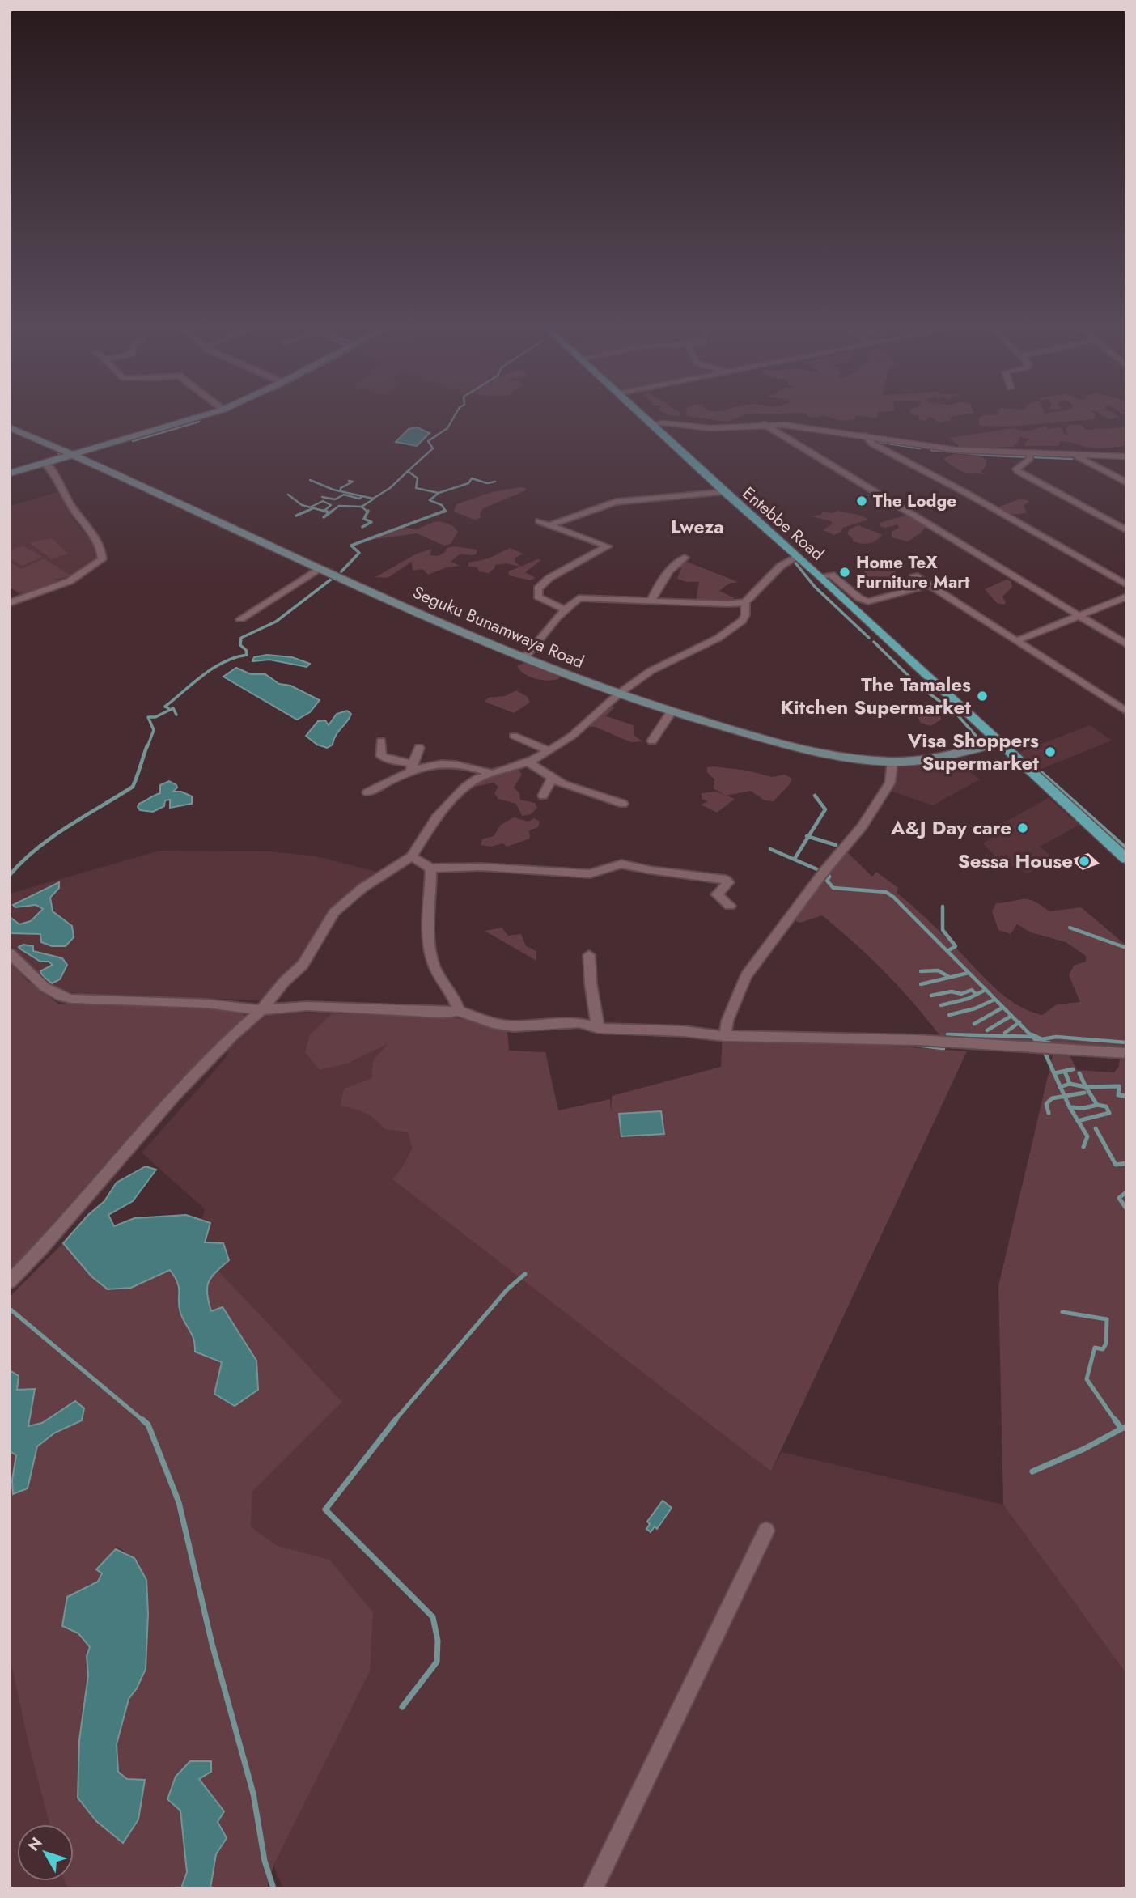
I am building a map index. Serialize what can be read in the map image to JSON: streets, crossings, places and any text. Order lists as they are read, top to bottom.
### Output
{
  "streets": {
    "main road": ["Entebbe Road", "Seguku Bunamwaya Road"]
  },
  "crossings": [
    ["Entebbe Road", "Seguku Bunamwaya Road"]
  ],
  "districts": ["Lweza"],
  "places": [
    "The Lodge",
    "Home TeX Furniture Mart",
    "The Tamales Kitchen Supermarket",
    "Visa Shoppers Supermarket",
    "A&J Day care",
    "Sessa House"
  ],
  "north": "top left"
}
